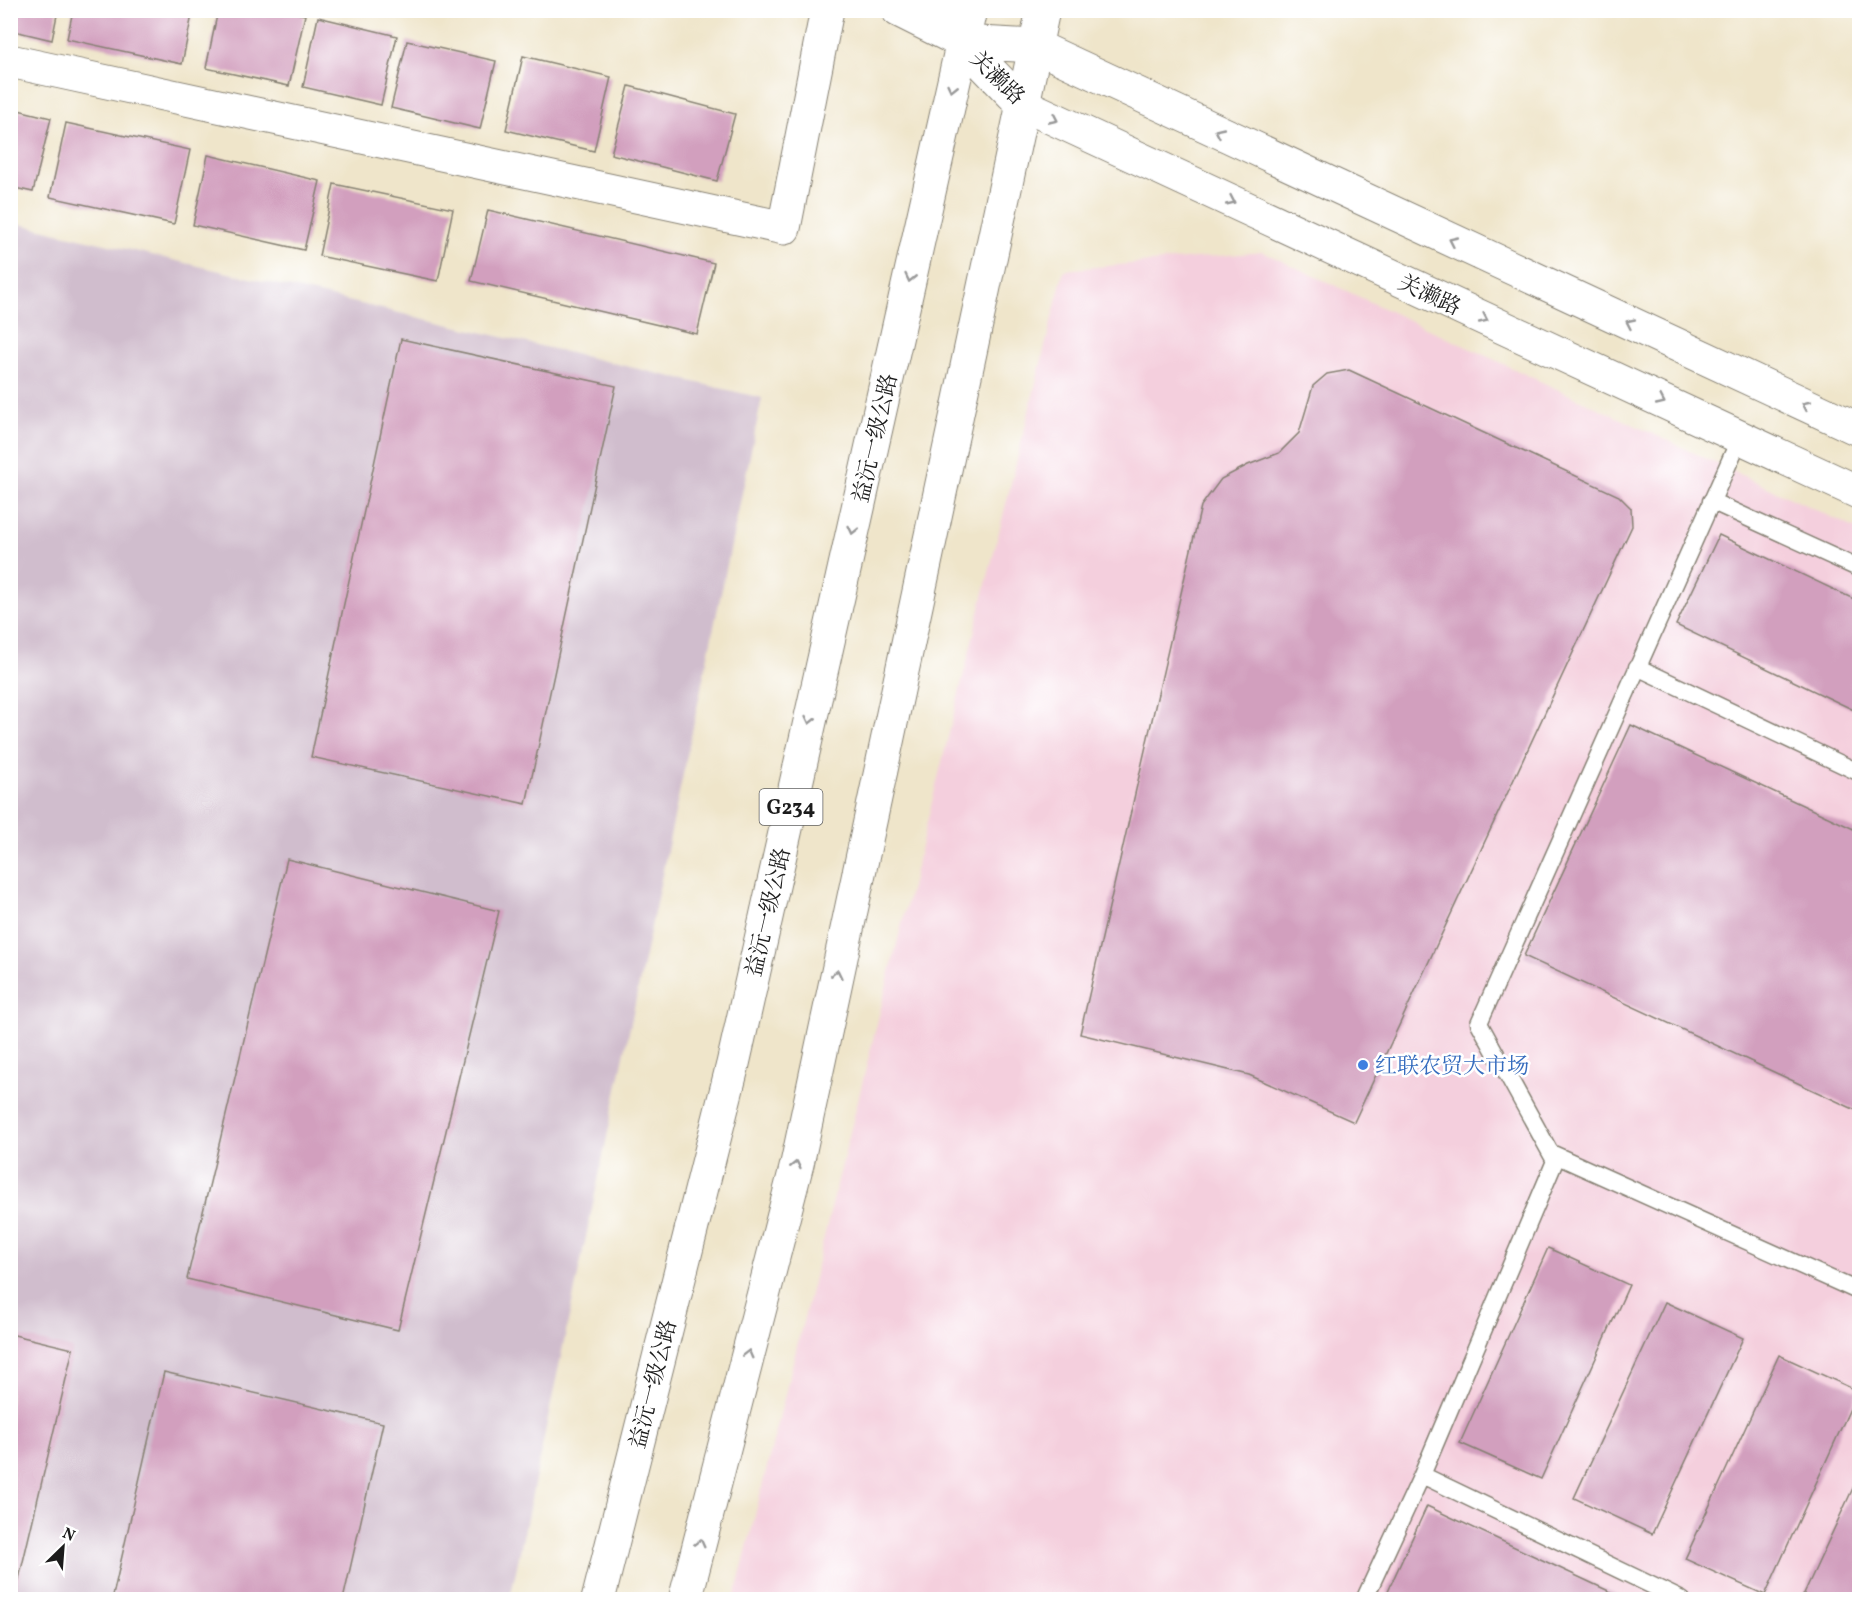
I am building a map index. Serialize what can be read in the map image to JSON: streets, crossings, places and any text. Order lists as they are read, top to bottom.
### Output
{
  "streets": {
    "main road": ["关濑路", "益沅一级公路", "G234"]
  },
  "crossings": [
    ["关濑路", "益沅一级公路"]
  ],
  "places": ["红联农贸大市场"],
  "north": "top right"
}
